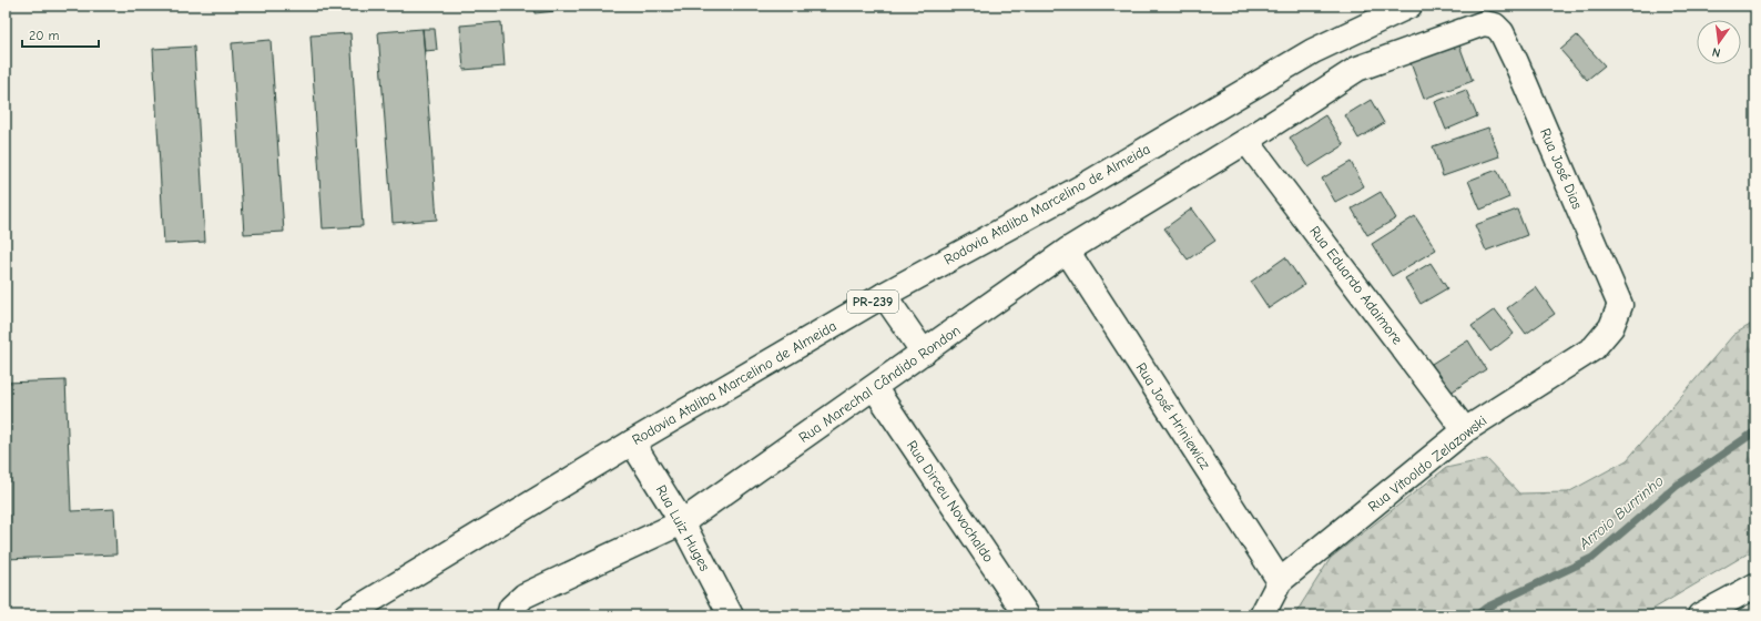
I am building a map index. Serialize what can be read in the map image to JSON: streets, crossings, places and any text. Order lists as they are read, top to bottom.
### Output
{
  "streets": {
    "street": [
      "Rua José Dias",
      "Rodovia Ataliba Marcelino de Almeida",
      "Rua Eduardo Adaimore",
      "PR-239",
      "Rua Marechal Cândido Rondon",
      "Rua José Hriniewicz",
      "Rua Vitooldo Zelazowski",
      "Rua Dirceu Novochaldo",
      "Rua Luiz Huges"
    ]
  },
  "crossings": [
    ["Rua José Dias", "Rua Marechal Cândido Rondon"],
    ["Rua José Dias", "Rua Vitooldo Zelazowski"],
    ["Rodovia Ataliba Marcelino de Almeida", "Rua Luiz Huges"],
    ["Rua Eduardo Adaimore", "Rua Marechal Cândido Rondon"],
    ["Rua Eduardo Adaimore", "Rua Vitooldo Zelazowski"],
    ["Rua Marechal Cândido Rondon", "Rua José Hriniewicz"],
    ["Rua Marechal Cândido Rondon", "Rua Dirceu Novochaldo"],
    ["Rua Marechal Cândido Rondon", "Rua Luiz Huges"],
    ["Rua José Hriniewicz", "Rua Vitooldo Zelazowski"]
  ],
  "water": ["Arroio Burrinho"],
  "scale_bar": "20 m",
  "north": "bottom"
}
